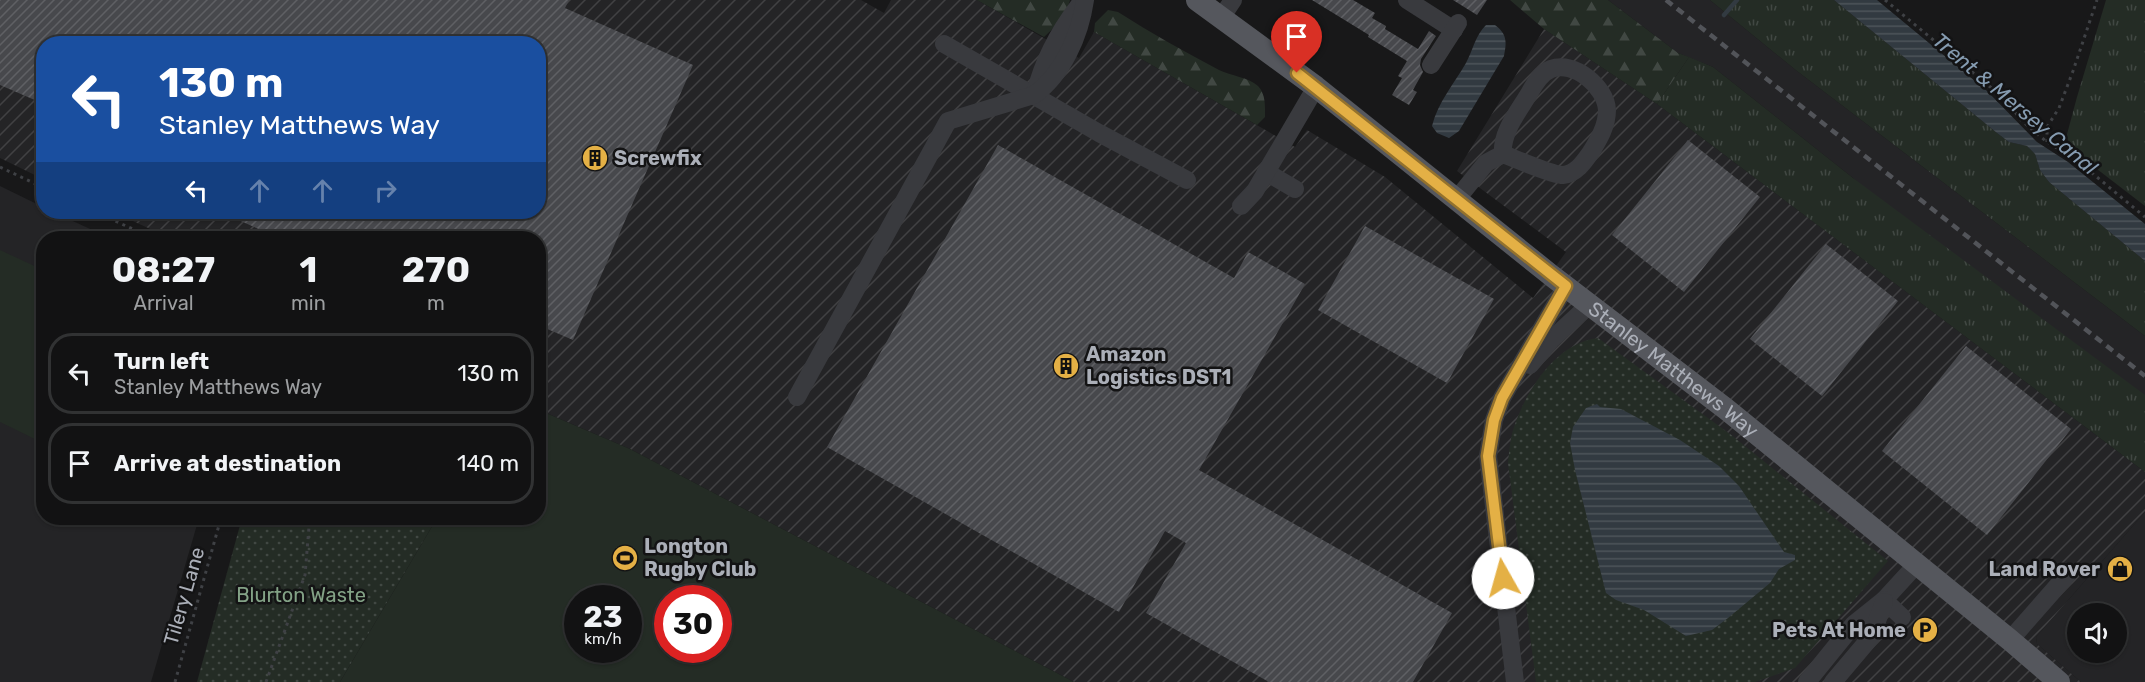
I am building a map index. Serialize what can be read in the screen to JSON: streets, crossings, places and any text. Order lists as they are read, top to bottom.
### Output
{
  "streets": {
    "main road": ["Stanley Matthews Way"],
    "path": ["Tilery Lane"]
  },
  "water": ["Trent & Mersey Canal"],
  "parks": ["Blurton Waste"],
  "places": {
    "building": ["Screwfix", "Amazon Logistics DST1"],
    "sports": ["Longton Rugby Club"],
    "shop": ["Land Rover"],
    "parking": ["Pets At Home"]
  },
  "page": {
    "turn": ["130 m", "Stanley Matthews Way"],
    "eta": [
      "08:27",
      "Arrival",
      "1",
      "min",
      "270",
      "m"
    ],
    "list": [
      {
        "name": "Turn left",
        "note": "Stanley Matthews Way",
        "value": "130 m"
      },
      {
        "name": "Arrive at destination",
        "value": "140 m"
      }
    ],
    "speed": "23 km/h",
    "limit": "30"
  }
}
